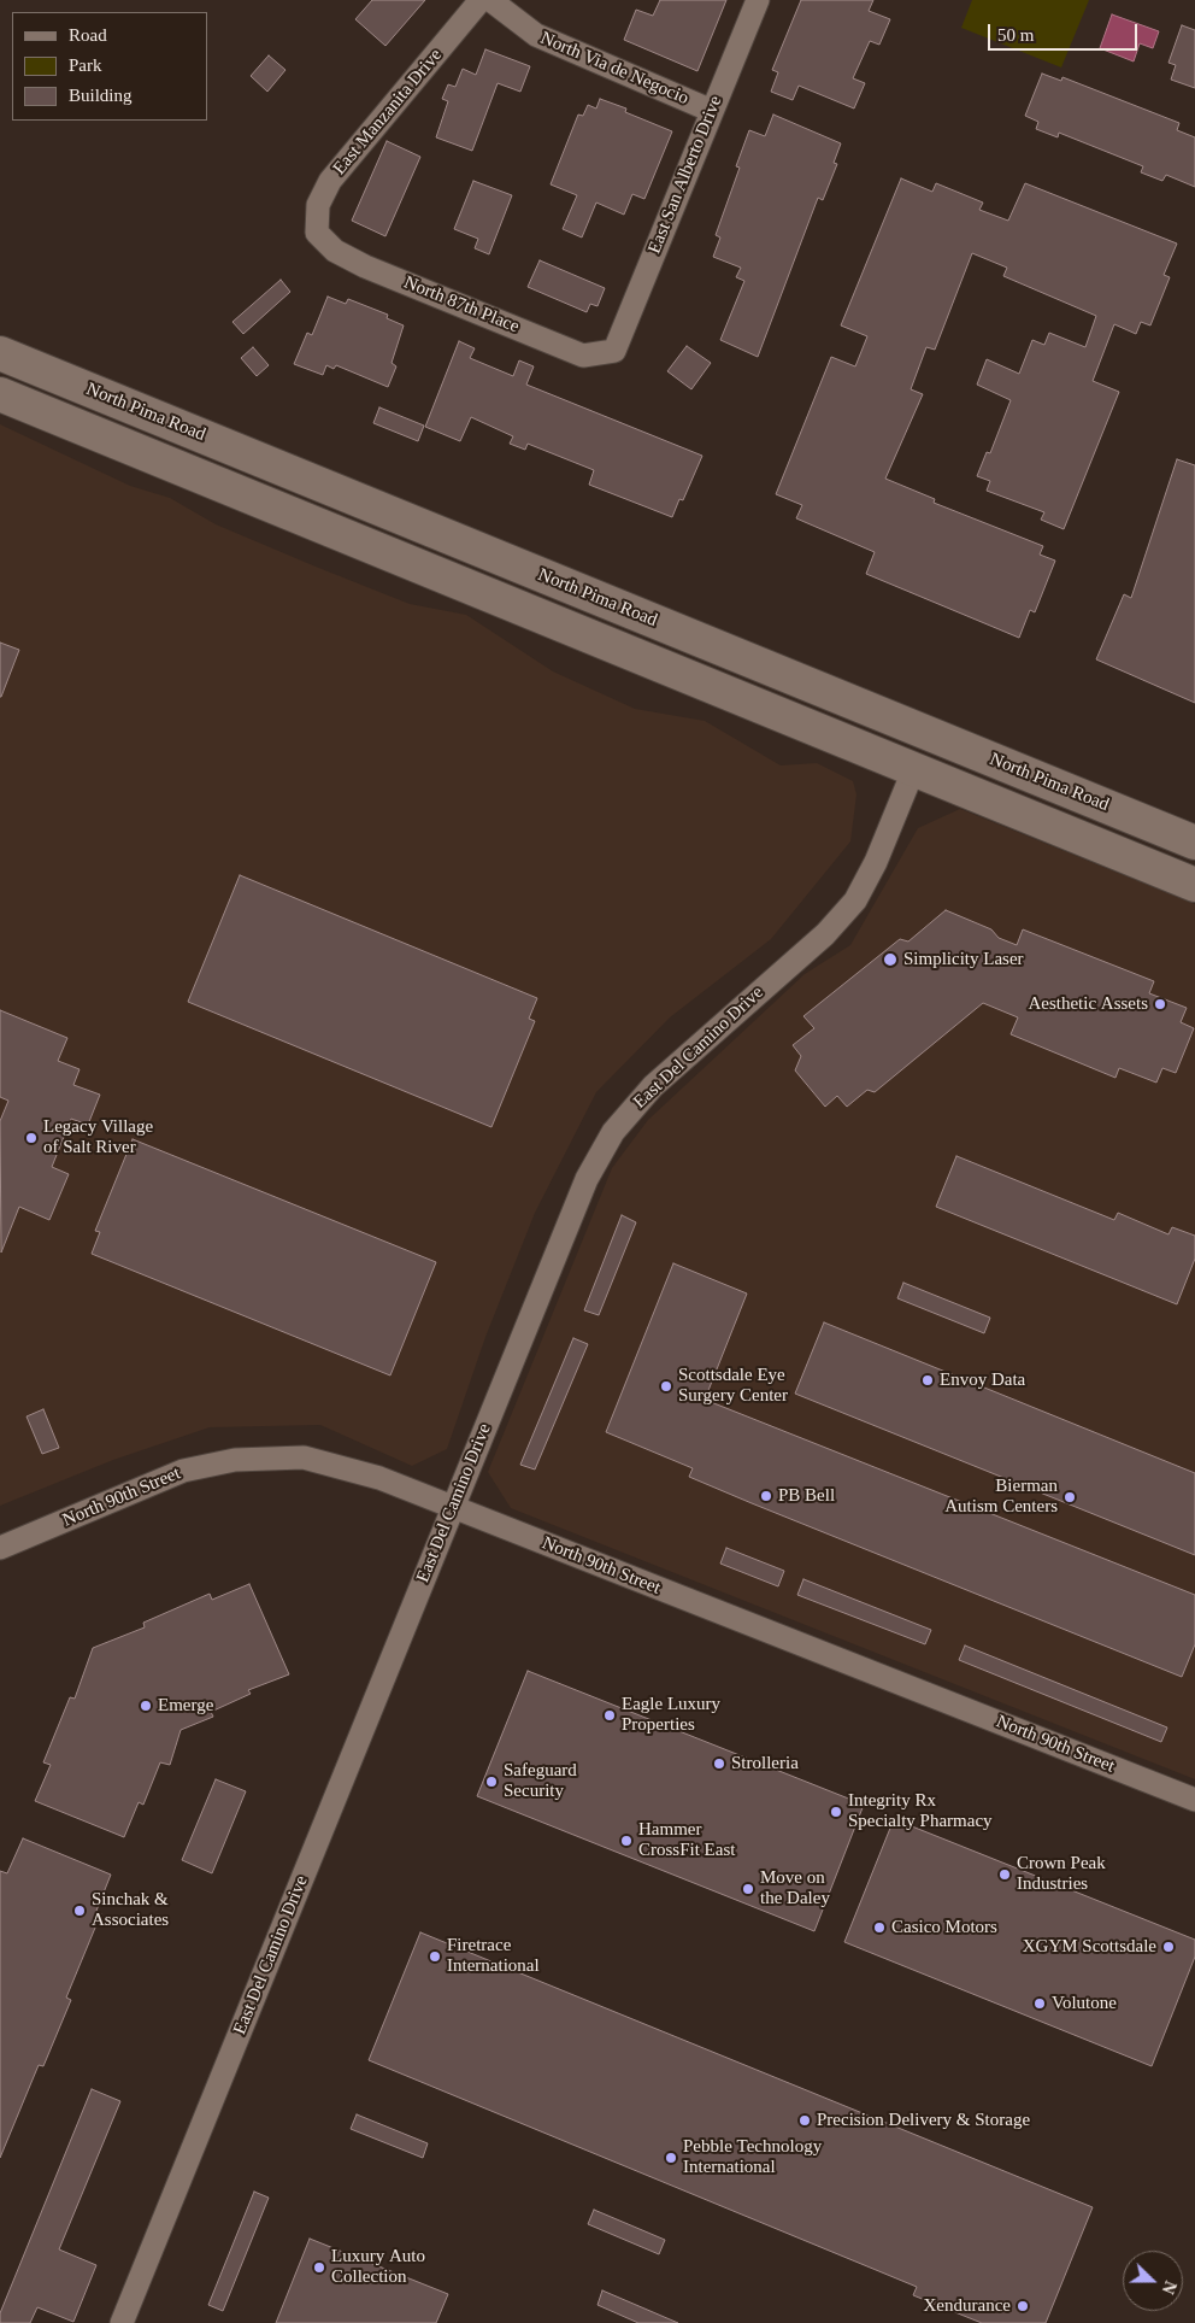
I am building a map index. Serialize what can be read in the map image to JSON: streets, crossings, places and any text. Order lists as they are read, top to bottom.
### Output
{
  "streets": {
    "main road": ["North Pima Road"],
    "street": [
      "North Via de Negocio",
      "East Manzanita Drive",
      "East San Alberto Drive",
      "North 87th Place",
      "East Del Camino Drive",
      "North 90th Street"
    ]
  },
  "crossings": [
    ["North Via de Negocio", "East San Alberto Drive"],
    ["East Manzanita Drive", "North 87th Place"],
    ["East San Alberto Drive", "North 87th Place"],
    ["North Pima Road", "East Del Camino Drive"],
    ["East Del Camino Drive", "North 90th Street"]
  ],
  "places": [
    "Simplicity Laser",
    "Aesthetic Assets",
    "Legacy Village of Salt River",
    "Envoy Data",
    "Scottsdale Eye Surgery Center",
    "PB Bell",
    "Bierman Autism Centers",
    "Emerge",
    "Eagle Luxury Properties",
    "Strolleria",
    "Safeguard Security",
    "Integrity Rx Specialty Pharmacy",
    "Hammer CrossFit East",
    "Crown Peak Industries",
    "Move on the Daley",
    "Sinchak & Associates",
    "Casico Motors",
    "XGYM Scottsdale",
    "Firetrace International",
    "Volutone",
    "Precision Delivery & Storage",
    "Pebble Technology International",
    "Luxury Auto Collection",
    "Xendurance"
  ],
  "legend": ["Road", "Park", "Building"],
  "scale_bar": "50 m",
  "north": "right"
}
